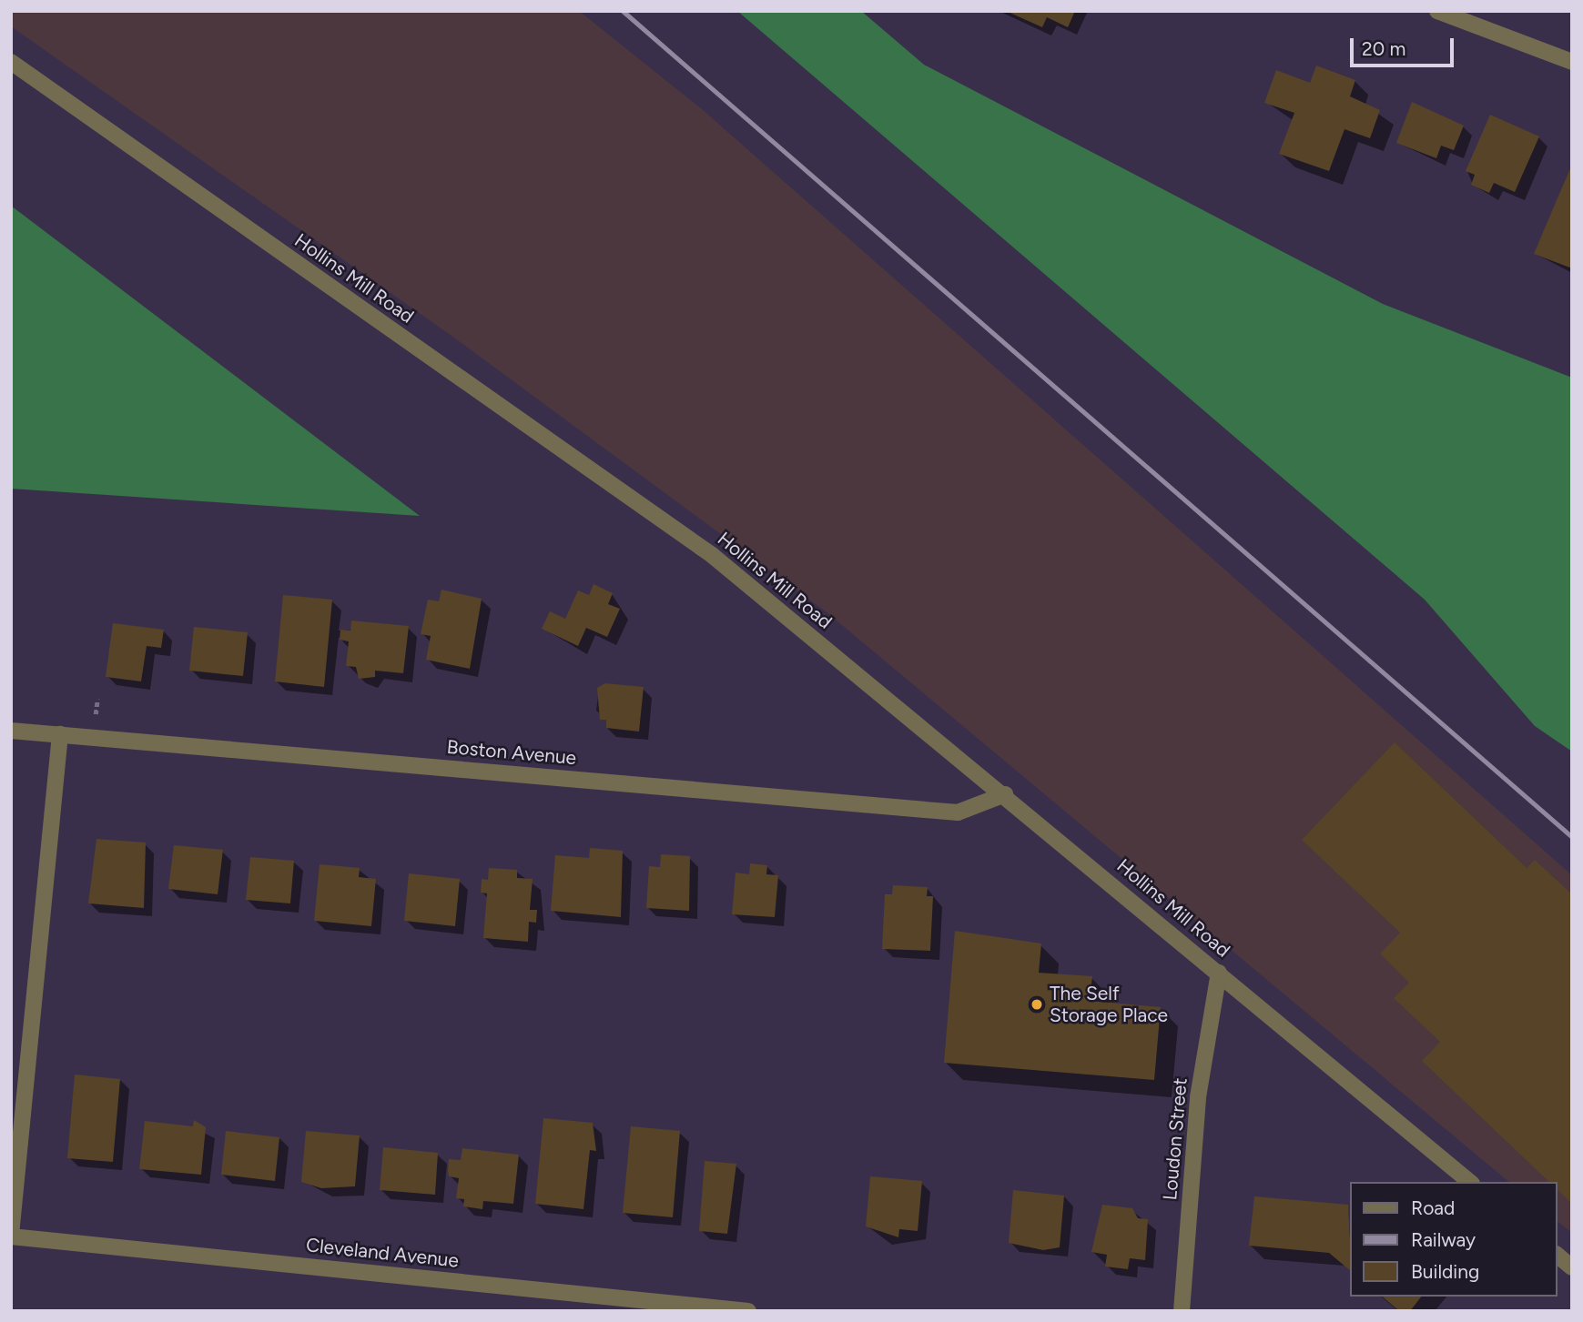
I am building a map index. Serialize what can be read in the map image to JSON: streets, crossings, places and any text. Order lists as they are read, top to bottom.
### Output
{
  "streets": {
    "street": [
      "Hollins Mill Road",
      "Boston Avenue",
      "Loudon Street",
      "Cleveland Avenue"
    ]
  },
  "crossings": [
    ["Hollins Mill Road", "Boston Avenue"],
    ["Hollins Mill Road", "Loudon Street"]
  ],
  "places": ["The Self Storage Place"],
  "legend": ["Road", "Railway", "Building"],
  "scale_bar": "20 m"
}
